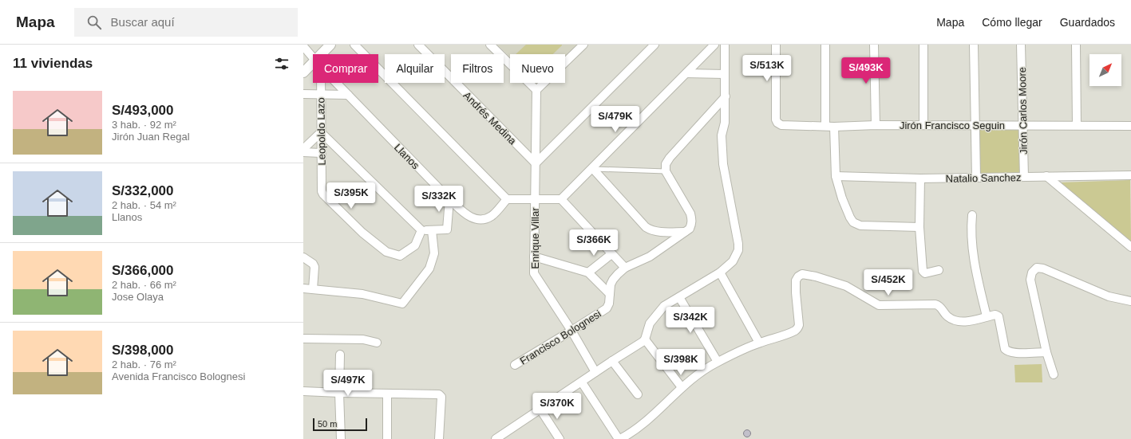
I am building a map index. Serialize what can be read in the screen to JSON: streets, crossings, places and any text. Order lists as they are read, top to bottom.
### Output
{
  "streets": {
    "street": [
      "Jirón Carlos Moore",
      "Andrés Medina",
      "Jirón Francisco Seguin",
      "Leopoldo Lazo",
      "Llanos",
      "Natalio Sanchez",
      "Enrique Villar",
      "Francisco Bolognesi"
    ]
  },
  "crossings": [
    ["Jirón Carlos Moore", "Jirón Francisco Seguin"],
    ["Jirón Carlos Moore", "Natalio Sanchez"],
    ["Andrés Medina", "Enrique Villar"],
    ["Enrique Villar", "Francisco Bolognesi"]
  ],
  "scale_bar": "50 m",
  "north": "top right",
  "page": {
    "header": "Mapa",
    "search": "Buscar aquí",
    "nav": ["Mapa", "Cómo llegar", "Guardados"],
    "heading": "11 viviendas",
    "chip": [
      "Comprar",
      "Alquilar",
      "Filtros",
      "Nuevo"
    ],
    "price": [
      "S/513K",
      "S/493K",
      "S/479K",
      "S/395K",
      "S/332K",
      "S/366K",
      "S/452K",
      "S/342K",
      "S/398K",
      "S/497K",
      "S/370K"
    ],
    "list": [
      {
        "name": "S/493,000",
        "note": "3 hab. · 92 m² · Jirón Juan Regal"
      },
      {
        "name": "S/332,000",
        "note": "2 hab. · 54 m² · Llanos"
      },
      {
        "name": "S/366,000",
        "note": "2 hab. · 66 m² · Jose Olaya"
      },
      {
        "name": "S/398,000",
        "note": "2 hab. · 76 m² · Avenida Francisco Bolognesi"
      }
    ],
    "scale": "50 m"
  }
}
